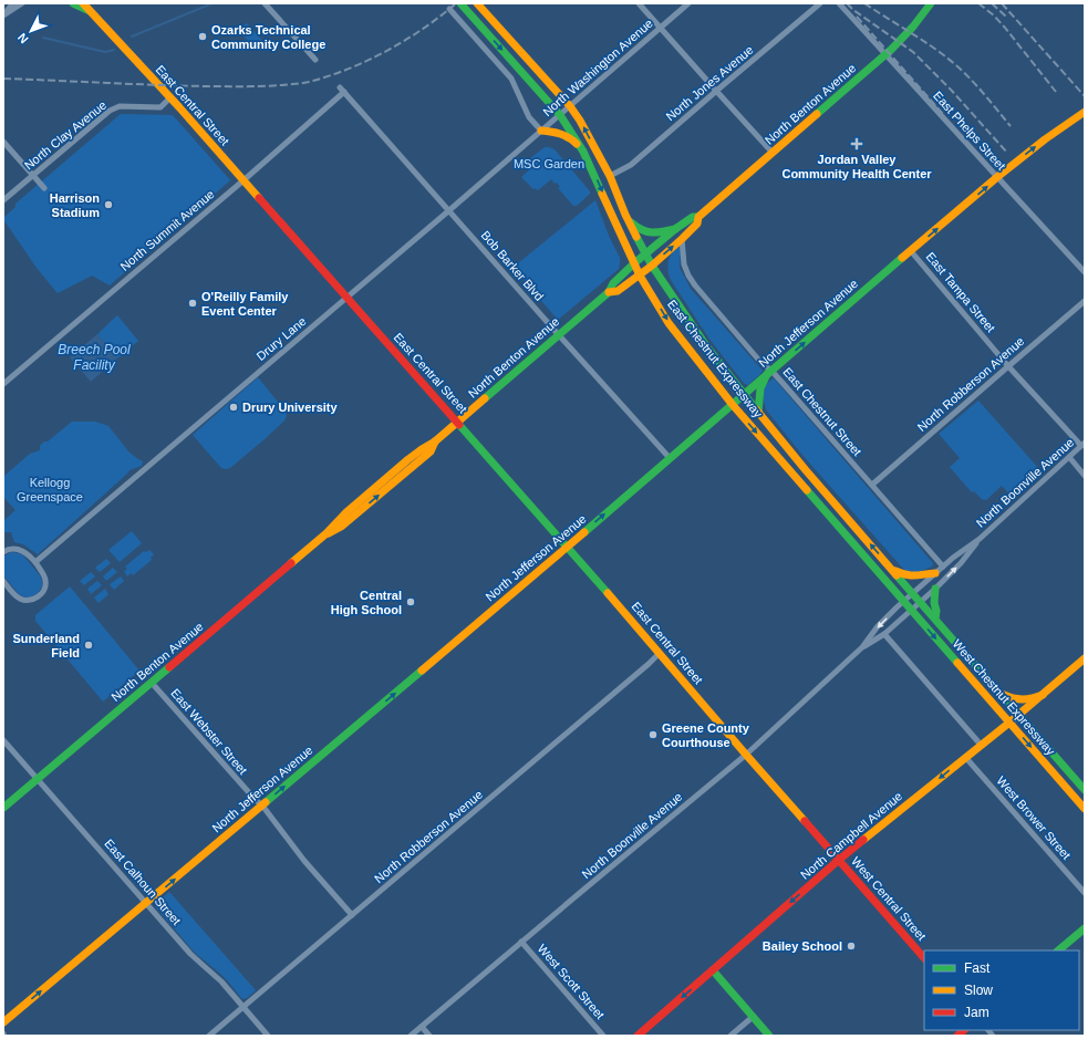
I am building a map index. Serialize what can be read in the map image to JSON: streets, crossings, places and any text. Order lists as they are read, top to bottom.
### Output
{
  "streets": {
    "main road": [
      "North Benton Avenue",
      "East Central Street",
      "North Jefferson Avenue",
      "East Chestnut Expressway",
      "West Chestnut Expressway",
      "North Campbell Avenue",
      "West Central Street"
    ],
    "street": [
      "North Washington Avenue",
      "North Jones Avenue",
      "East Phelps Street",
      "North Clay Avenue",
      "North Summit Avenue",
      "Bob Barker Blvd",
      "East Tampa Street",
      "Drury Lane",
      "North Robberson Avenue",
      "East Chestnut Street",
      "North Boonville Avenue",
      "East Webster Street",
      "West Brower Street",
      "East Calhoun Street",
      "West Scott Street"
    ]
  },
  "crossings": [
    ["North Washington Avenue", "Drury Lane"],
    ["North Washington Avenue", "East Chestnut Expressway"],
    ["North Jones Avenue", "East Chestnut Expressway"],
    ["North Benton Avenue", "East Central Street"],
    ["North Benton Avenue", "Bob Barker Blvd"],
    ["North Benton Avenue", "East Chestnut Expressway"],
    ["North Benton Avenue", "East Chestnut Street"],
    ["North Benton Avenue", "East Webster Street"],
    ["North Benton Avenue", "East Calhoun Street"],
    ["East Central Street", "North Clay Avenue"],
    ["East Central Street", "North Summit Avenue"],
    ["East Central Street", "North Jefferson Avenue"],
    ["East Central Street", "Drury Lane"],
    ["East Central Street", "North Robberson Avenue"],
    ["East Central Street", "North Boonville Avenue"],
    ["East Central Street", "West Central Street"],
    ["East Phelps Street", "North Jefferson Avenue"],
    ["North Summit Avenue", "Bob Barker Blvd"],
    ["Bob Barker Blvd", "North Jefferson Avenue"],
    ["Bob Barker Blvd", "Drury Lane"],
    ["East Tampa Street", "North Jefferson Avenue"],
    ["East Tampa Street", "North Robberson Avenue"],
    ["East Tampa Street", "North Boonville Avenue"],
    ["North Jefferson Avenue", "East Chestnut Expressway"],
    ["North Jefferson Avenue", "East Chestnut Street"],
    ["North Jefferson Avenue", "East Webster Street"],
    ["North Jefferson Avenue", "East Calhoun Street"],
    ["East Chestnut Expressway", "North Boonville Avenue"],
    ["East Chestnut Expressway", "West Chestnut Expressway"],
    ["North Robberson Avenue", "East Chestnut Street"],
    ["North Robberson Avenue", "East Webster Street"],
    ["North Robberson Avenue", "East Calhoun Street"],
    ["East Chestnut Street", "North Boonville Avenue"],
    ["North Boonville Avenue", "West Chestnut Expressway"],
    ["North Boonville Avenue", "West Central Street"],
    ["North Boonville Avenue", "West Scott Street"],
    ["West Chestnut Expressway", "North Campbell Avenue"],
    ["West Brower Street", "North Campbell Avenue"],
    ["North Campbell Avenue", "West Central Street"]
  ],
  "one_way": ["North Jefferson Avenue", "North Campbell Avenue"],
  "water": ["Breech Pool Facility"],
  "parks": ["MSC Garden", "Kellogg Greenspace"],
  "places": {
    "other": [
      "Ozarks Technical Community College",
      "Harrison Stadium",
      "O'Reilly Family Event Center",
      "Drury University",
      "Central High School",
      "Sunderland Field",
      "Greene County Courthouse",
      "Bailey School"
    ],
    "health": ["Jordan Valley Community Health Center"]
  },
  "legend": ["Fast", "Slow", "Jam"],
  "north": "bottom left"
}
